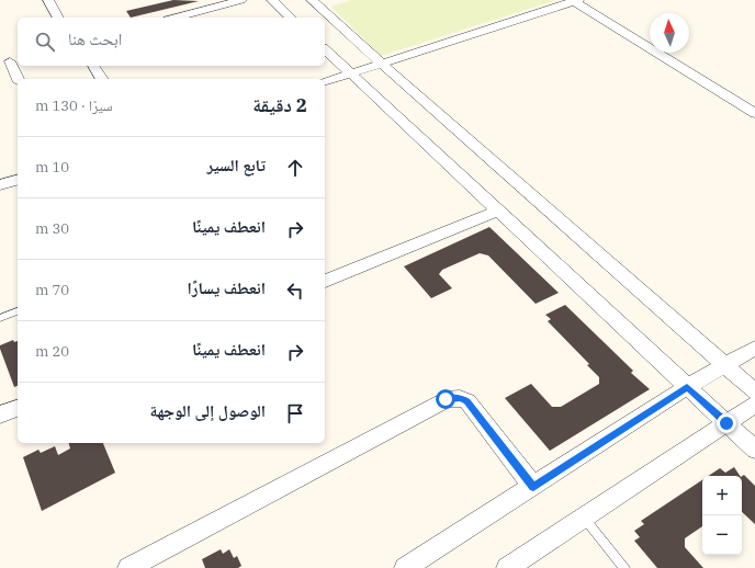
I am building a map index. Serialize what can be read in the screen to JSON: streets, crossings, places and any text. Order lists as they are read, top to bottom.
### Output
{
  "north": "top",
  "page": {
    "search": "ابحث هنا",
    "heading": ["2 دقيقة", "سيرًا · 130 m"],
    "list": [
      ["تابع السير", "10 m"],
      ["انعطف يمينًا", "30 m"],
      ["انعطف يسارًا", "70 m"],
      ["انعطف يمينًا", "20 m"],
      "الوصول إلى الوجهة"
    ],
    "map_buttons": ["+", "−"]
  }
}
